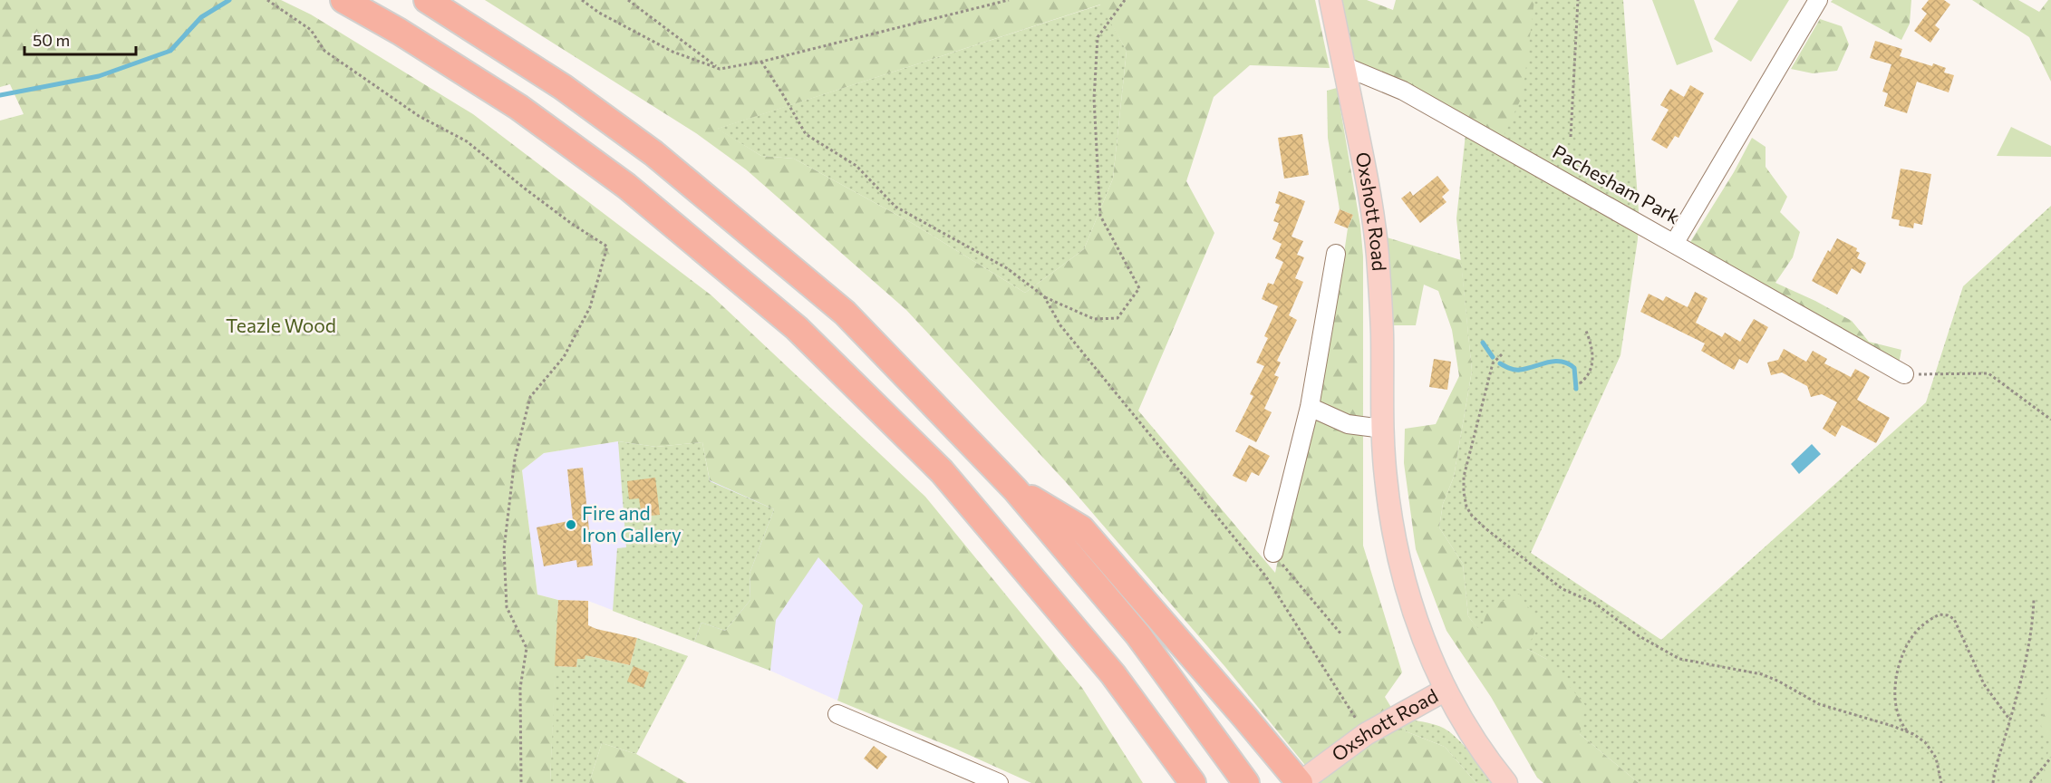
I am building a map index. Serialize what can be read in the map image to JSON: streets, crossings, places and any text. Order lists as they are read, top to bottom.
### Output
{
  "streets": {
    "main road": ["Oxshott Road"],
    "street": ["Pachesham Park"]
  },
  "crossings": [
    ["Pachesham Park", "Oxshott Road"]
  ],
  "parks": ["Teazle Wood"],
  "places": ["Fire and Iron Gallery"],
  "scale_bar": "50 m"
}
